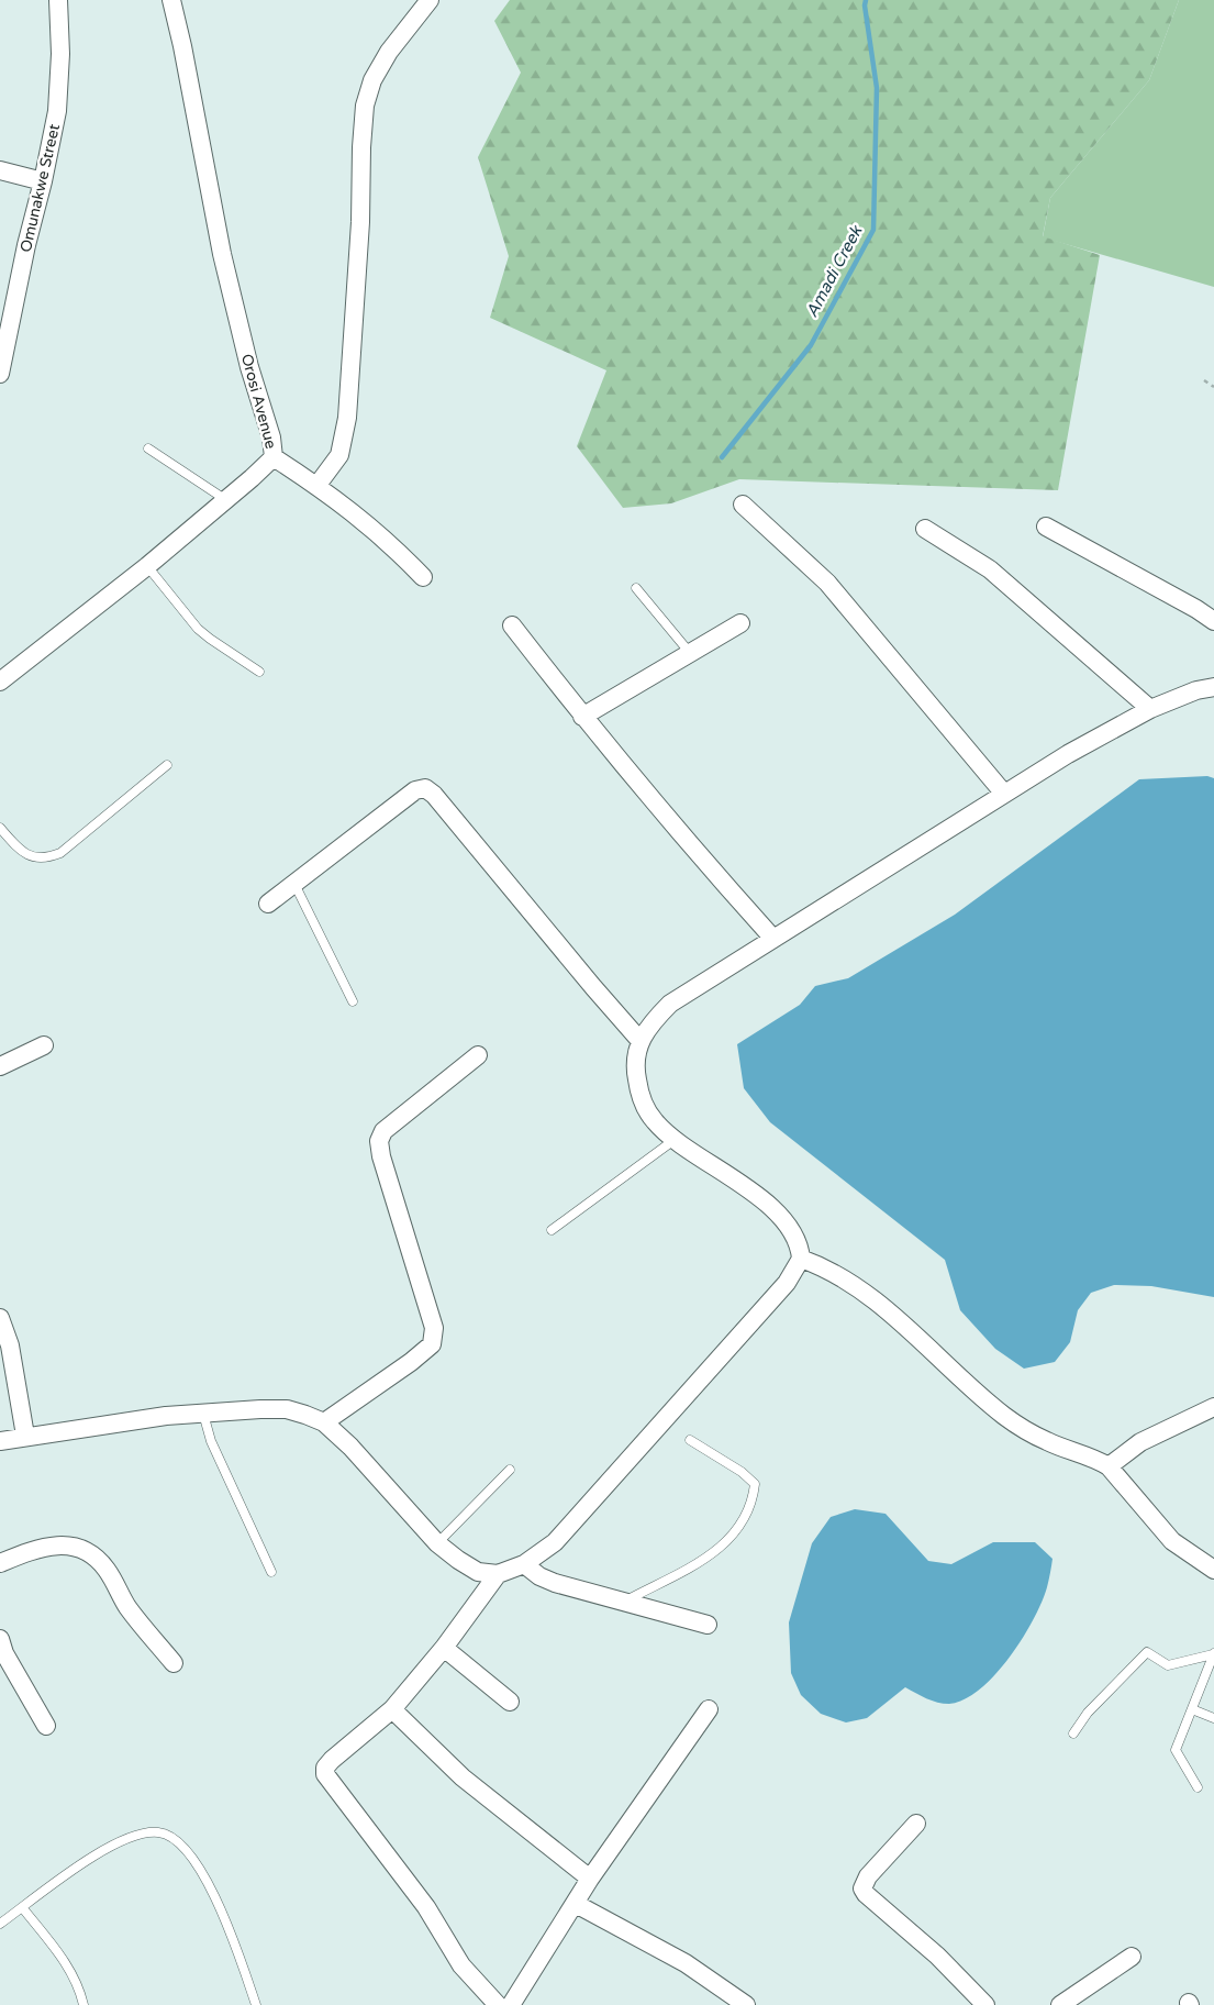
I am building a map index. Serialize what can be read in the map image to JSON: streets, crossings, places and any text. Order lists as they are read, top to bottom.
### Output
{
  "streets": {
    "street": ["Omunakwe Street", "Orosi Avenue"]
  },
  "water": ["Amadi Creek"]
}
